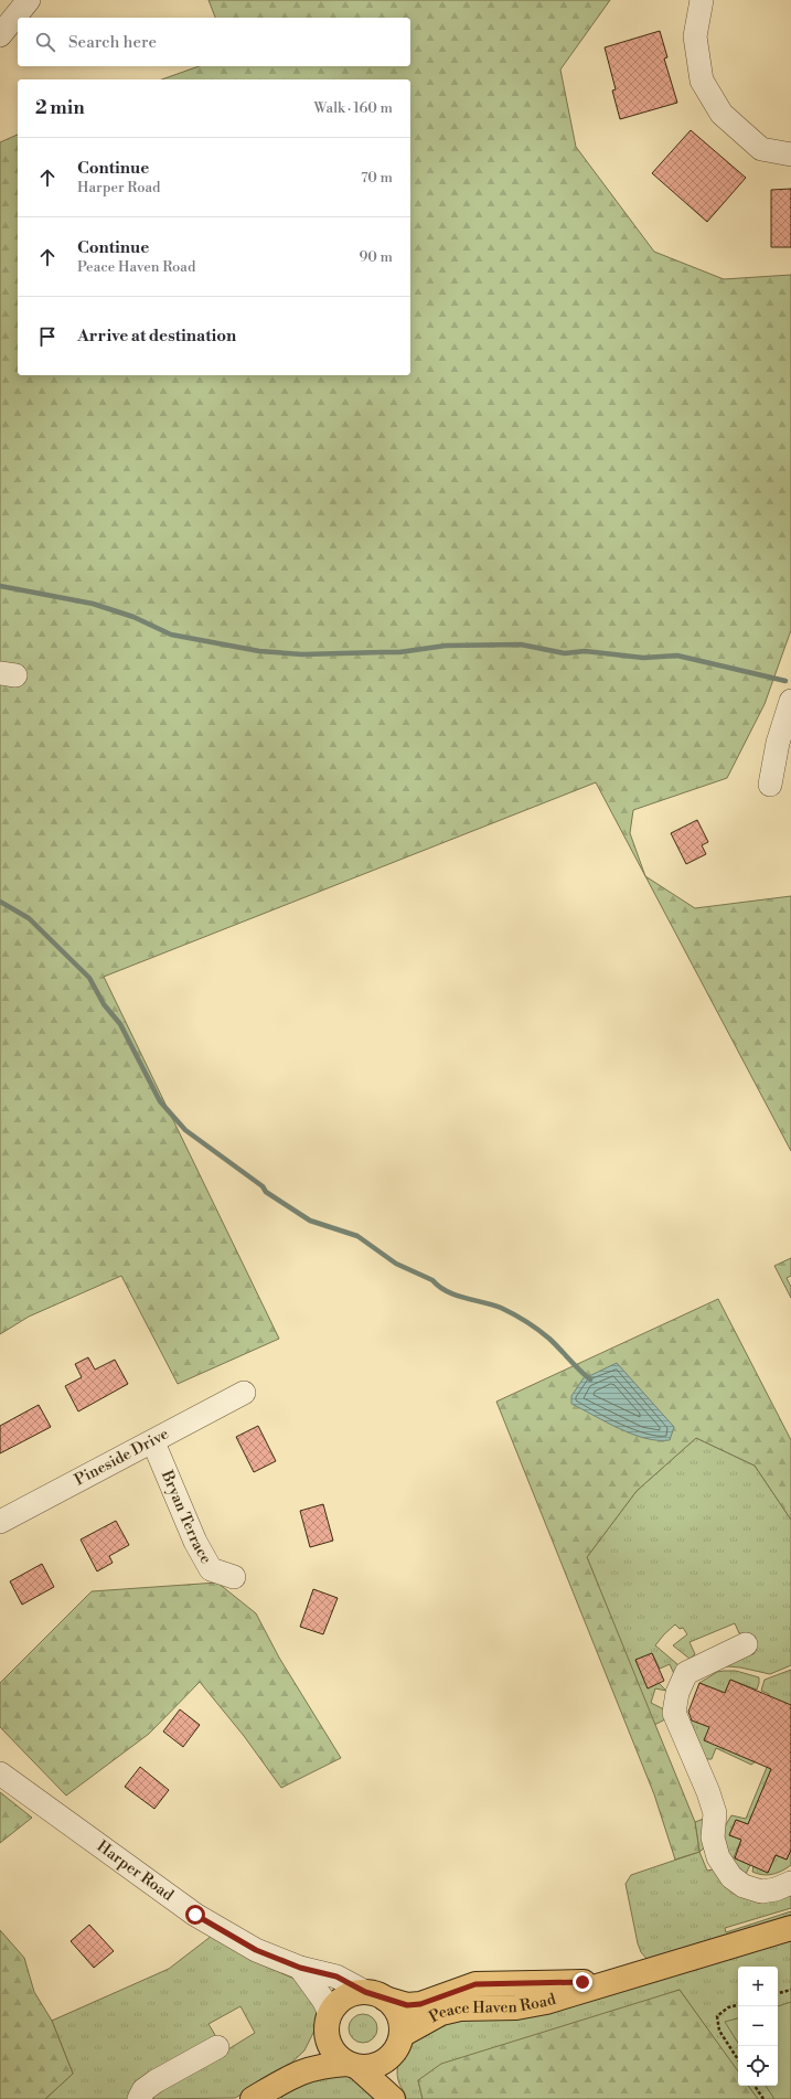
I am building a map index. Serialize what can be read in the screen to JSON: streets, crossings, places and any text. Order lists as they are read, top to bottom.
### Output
{
  "streets": {
    "main road": ["Peace Haven Road"],
    "street": ["Pineside Drive", "Bryan Terrace", "Harper Road"]
  },
  "crossings": [
    ["Pineside Drive", "Bryan Terrace"],
    ["Harper Road", "Peace Haven Road"]
  ],
  "page": {
    "search": "Search here",
    "heading": ["2 min", "Walk · 160 m"],
    "list": [
      ["Continue", "Harper Road", "70 m"],
      ["Continue", "Peace Haven Road", "90 m"],
      "Arrive at destination"
    ],
    "map_buttons": ["+", "−"]
  }
}
